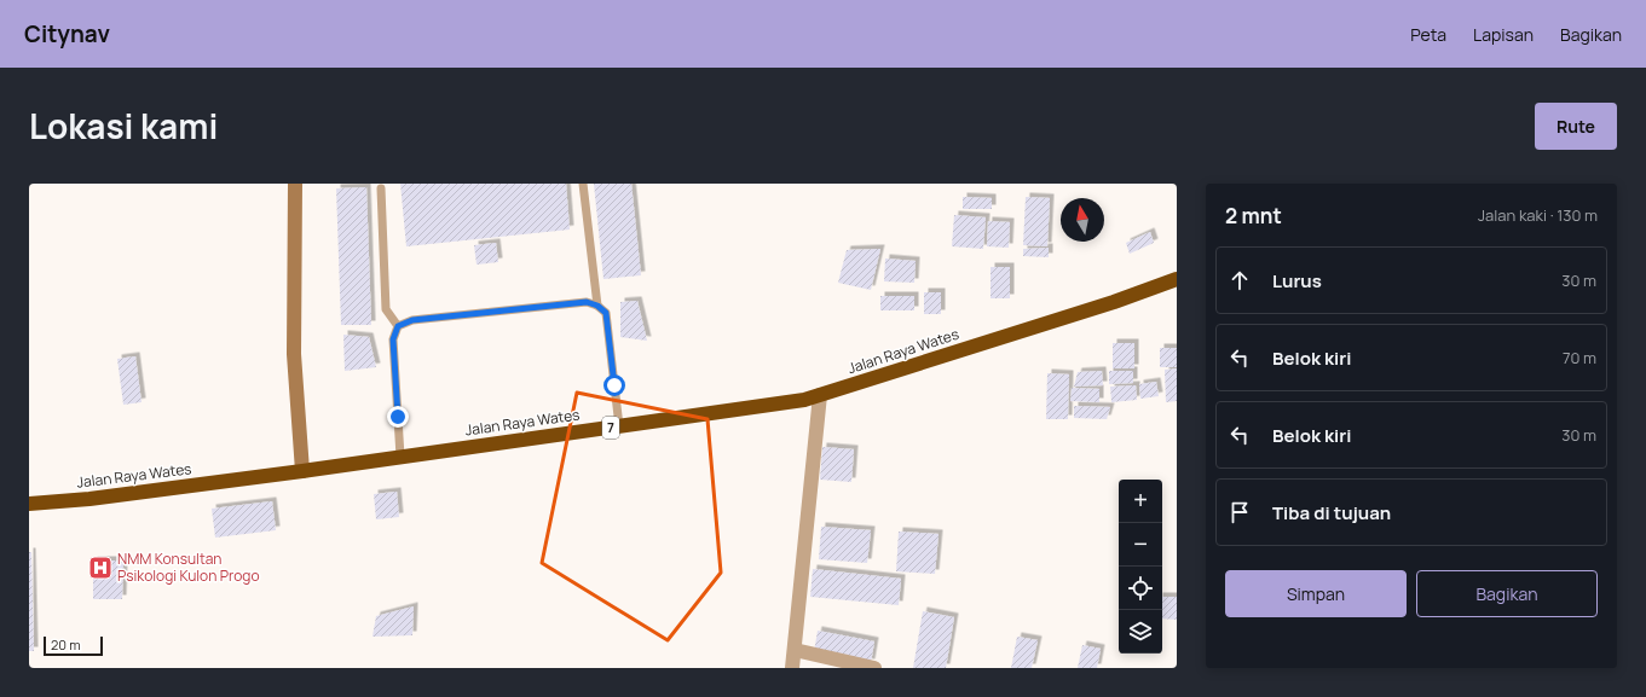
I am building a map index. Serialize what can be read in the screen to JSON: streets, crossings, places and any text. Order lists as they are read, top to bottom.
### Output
{
  "streets": {
    "highway": ["Jalan Raya Wates", "7"]
  },
  "places": {
    "hospital": ["NMM Konsultan Psikologi Kulon Progo"]
  },
  "scale_bar": "20 m",
  "north": "top",
  "page": {
    "header": "Citynav",
    "nav": ["Peta", "Lapisan", "Bagikan"],
    "title": "Lokasi kami",
    "buttons": [
      "Rute",
      ["Simpan", "Bagikan"]
    ],
    "heading": ["2 mnt", "Jalan kaki · 130 m"],
    "list": [
      ["Lurus", "30 m"],
      ["Belok kiri", "70 m"],
      ["Belok kiri", "30 m"],
      "Tiba di tujuan"
    ],
    "map_buttons": ["+", "−"],
    "scale": "20 m"
  }
}
